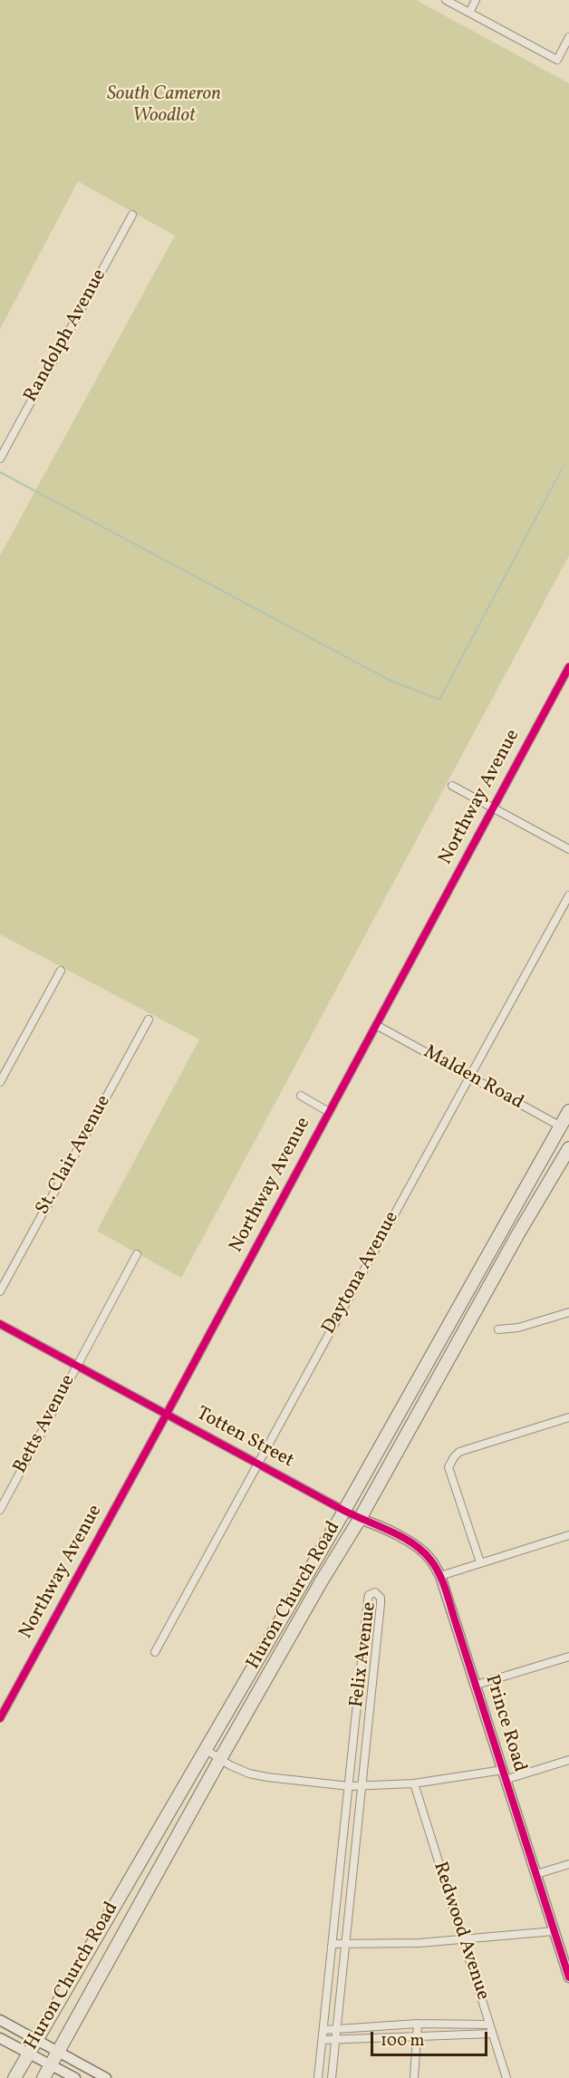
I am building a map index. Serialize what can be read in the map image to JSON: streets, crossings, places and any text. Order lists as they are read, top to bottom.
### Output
{
  "streets": {
    "highway": ["Huron Church Road"],
    "street": [
      "Randolph Avenue",
      "Northway Avenue",
      "Malden Road",
      "St. Clair Avenue",
      "Daytona Avenue",
      "Betts Avenue",
      "Totten Street",
      "Felix Avenue",
      "Prince Road",
      "Redwood Avenue"
    ]
  },
  "crossings": [
    ["Northway Avenue", "Malden Road"],
    ["Northway Avenue", "Totten Street"],
    ["Malden Road", "Daytona Avenue"],
    ["Malden Road", "Huron Church Road"],
    ["Daytona Avenue", "Totten Street"],
    ["Betts Avenue", "Totten Street"],
    ["Totten Street", "Huron Church Road"],
    ["Totten Street", "Prince Road"],
    ["Huron Church Road", "Prince Road"]
  ],
  "parks": ["South Cameron Woodlot"],
  "scale_bar": "100 m"
}
